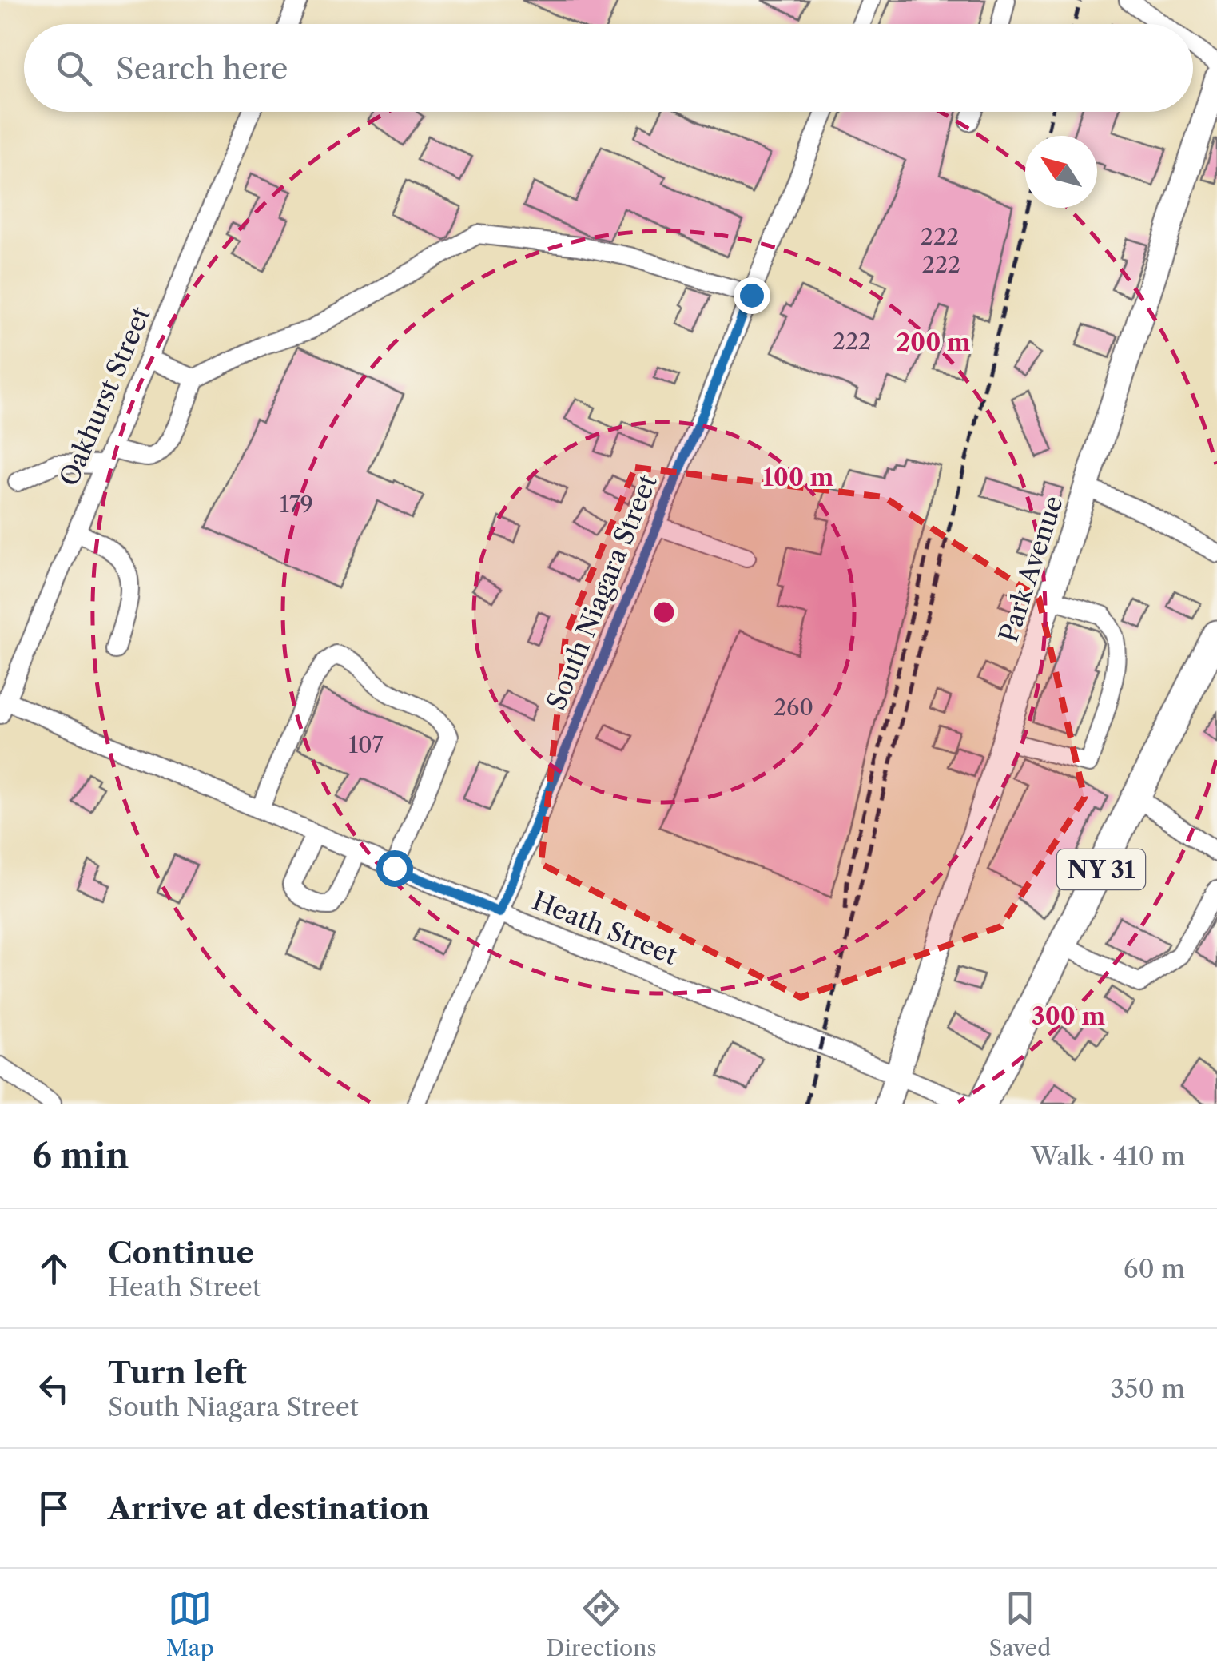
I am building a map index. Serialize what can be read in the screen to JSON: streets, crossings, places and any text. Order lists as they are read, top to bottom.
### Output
{
  "streets": {
    "highway": ["NY 31"],
    "main road": ["Park Avenue"],
    "street": ["Oakhurst Street", "South Niagara Street", "Heath Street"]
  },
  "crossings": [
    ["Oakhurst Street", "Heath Street"],
    ["Park Avenue", "Heath Street"],
    ["South Niagara Street", "Heath Street"]
  ],
  "house_numbers": [
    "222",
    "222",
    "222",
    "179",
    "260",
    "107"
  ],
  "north": "top left",
  "page": {
    "search": "Search here",
    "heading": ["6 min", "Walk · 410 m"],
    "list": [
      ["Continue", "Heath Street", "60 m"],
      ["Turn left", "South Niagara Street", "350 m"],
      "Arrive at destination"
    ],
    "nav": ["Map", "Directions", "Saved"]
  },
  "rings": ["200 m", "100 m", "300 m"]
}
